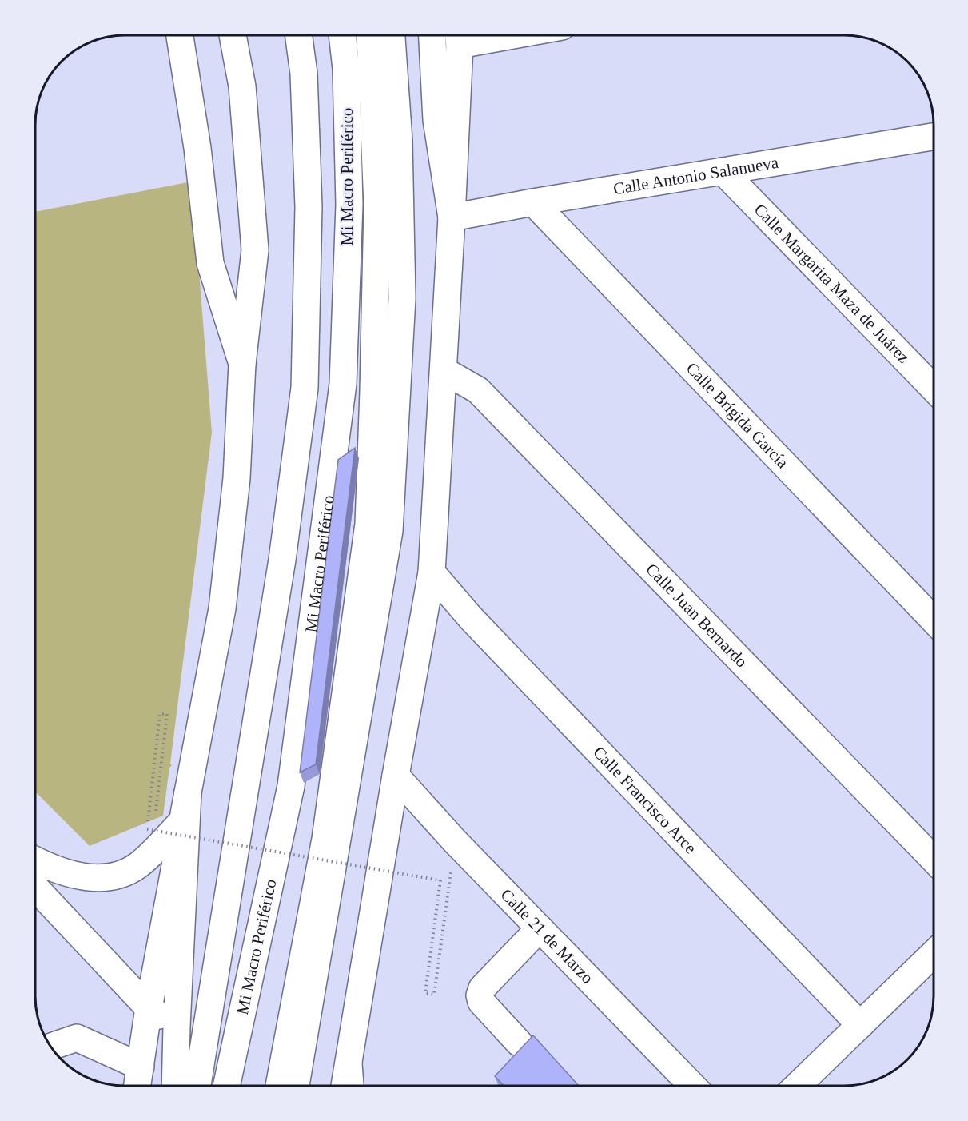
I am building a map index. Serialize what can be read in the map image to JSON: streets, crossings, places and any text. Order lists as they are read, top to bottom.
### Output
{
  "streets": {
    "main road": [
      "Calle Antonio Salanueva",
      "Mi Macro Periférico",
      "Calle Margarita Maza de Juárez",
      "Calle Brígida García",
      "Calle Juan Bernardo",
      "Calle Francisco Arce",
      "Calle 21 de Marzo"
    ]
  },
  "crossings": [
    ["Calle Antonio Salanueva", "Calle Margarita Maza de Juárez"],
    ["Calle Antonio Salanueva", "Calle Brígida García"]
  ]
}
